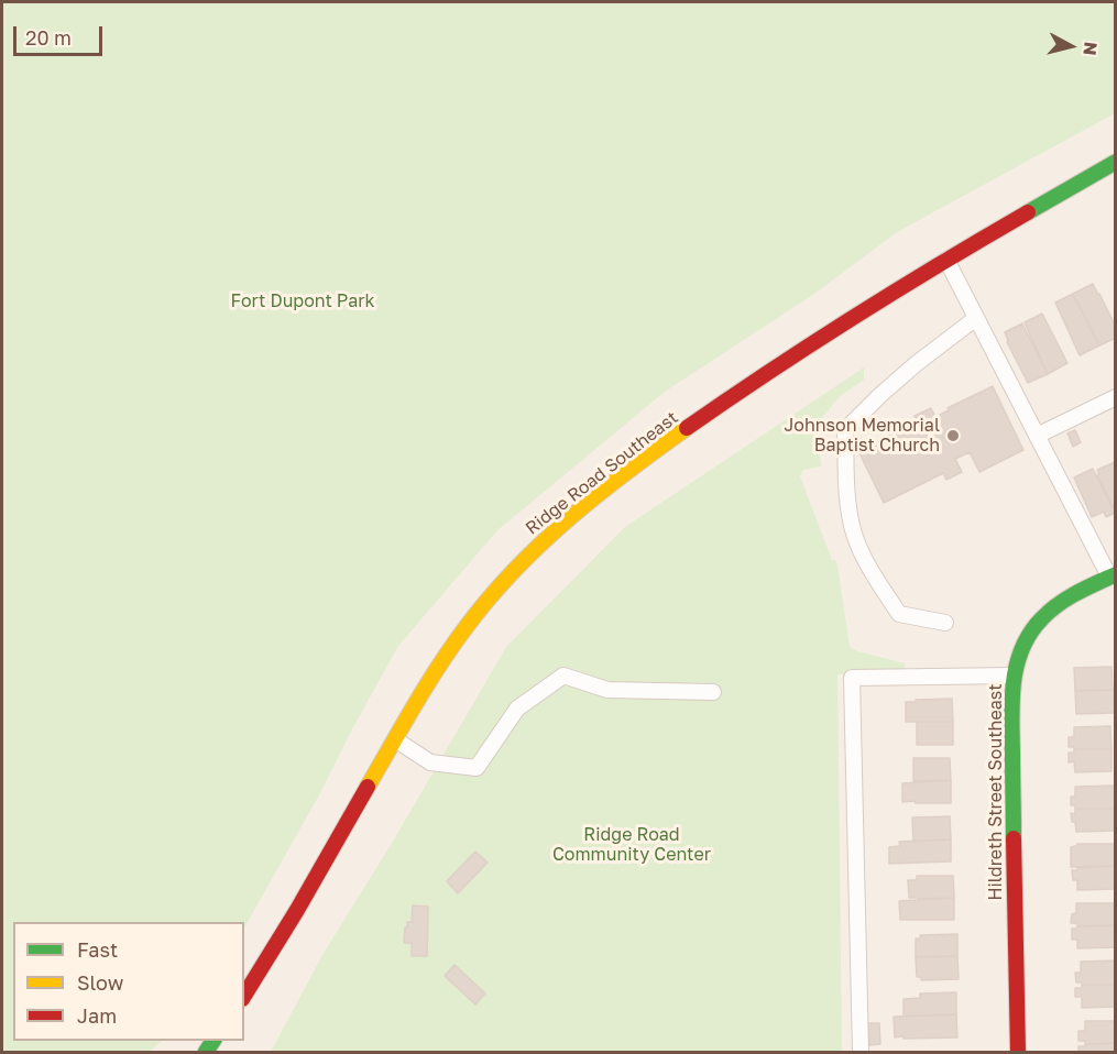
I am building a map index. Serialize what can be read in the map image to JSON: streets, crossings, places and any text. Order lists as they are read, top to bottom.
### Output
{
  "streets": {
    "main road": ["Ridge Road Southeast", "Hildreth Street Southeast"]
  },
  "parks": ["Fort Dupont Park", "Ridge Road Community Center"],
  "places": ["Johnson Memorial Baptist Church"],
  "legend": ["Fast", "Slow", "Jam"],
  "scale_bar": "20 m",
  "north": "right"
}
